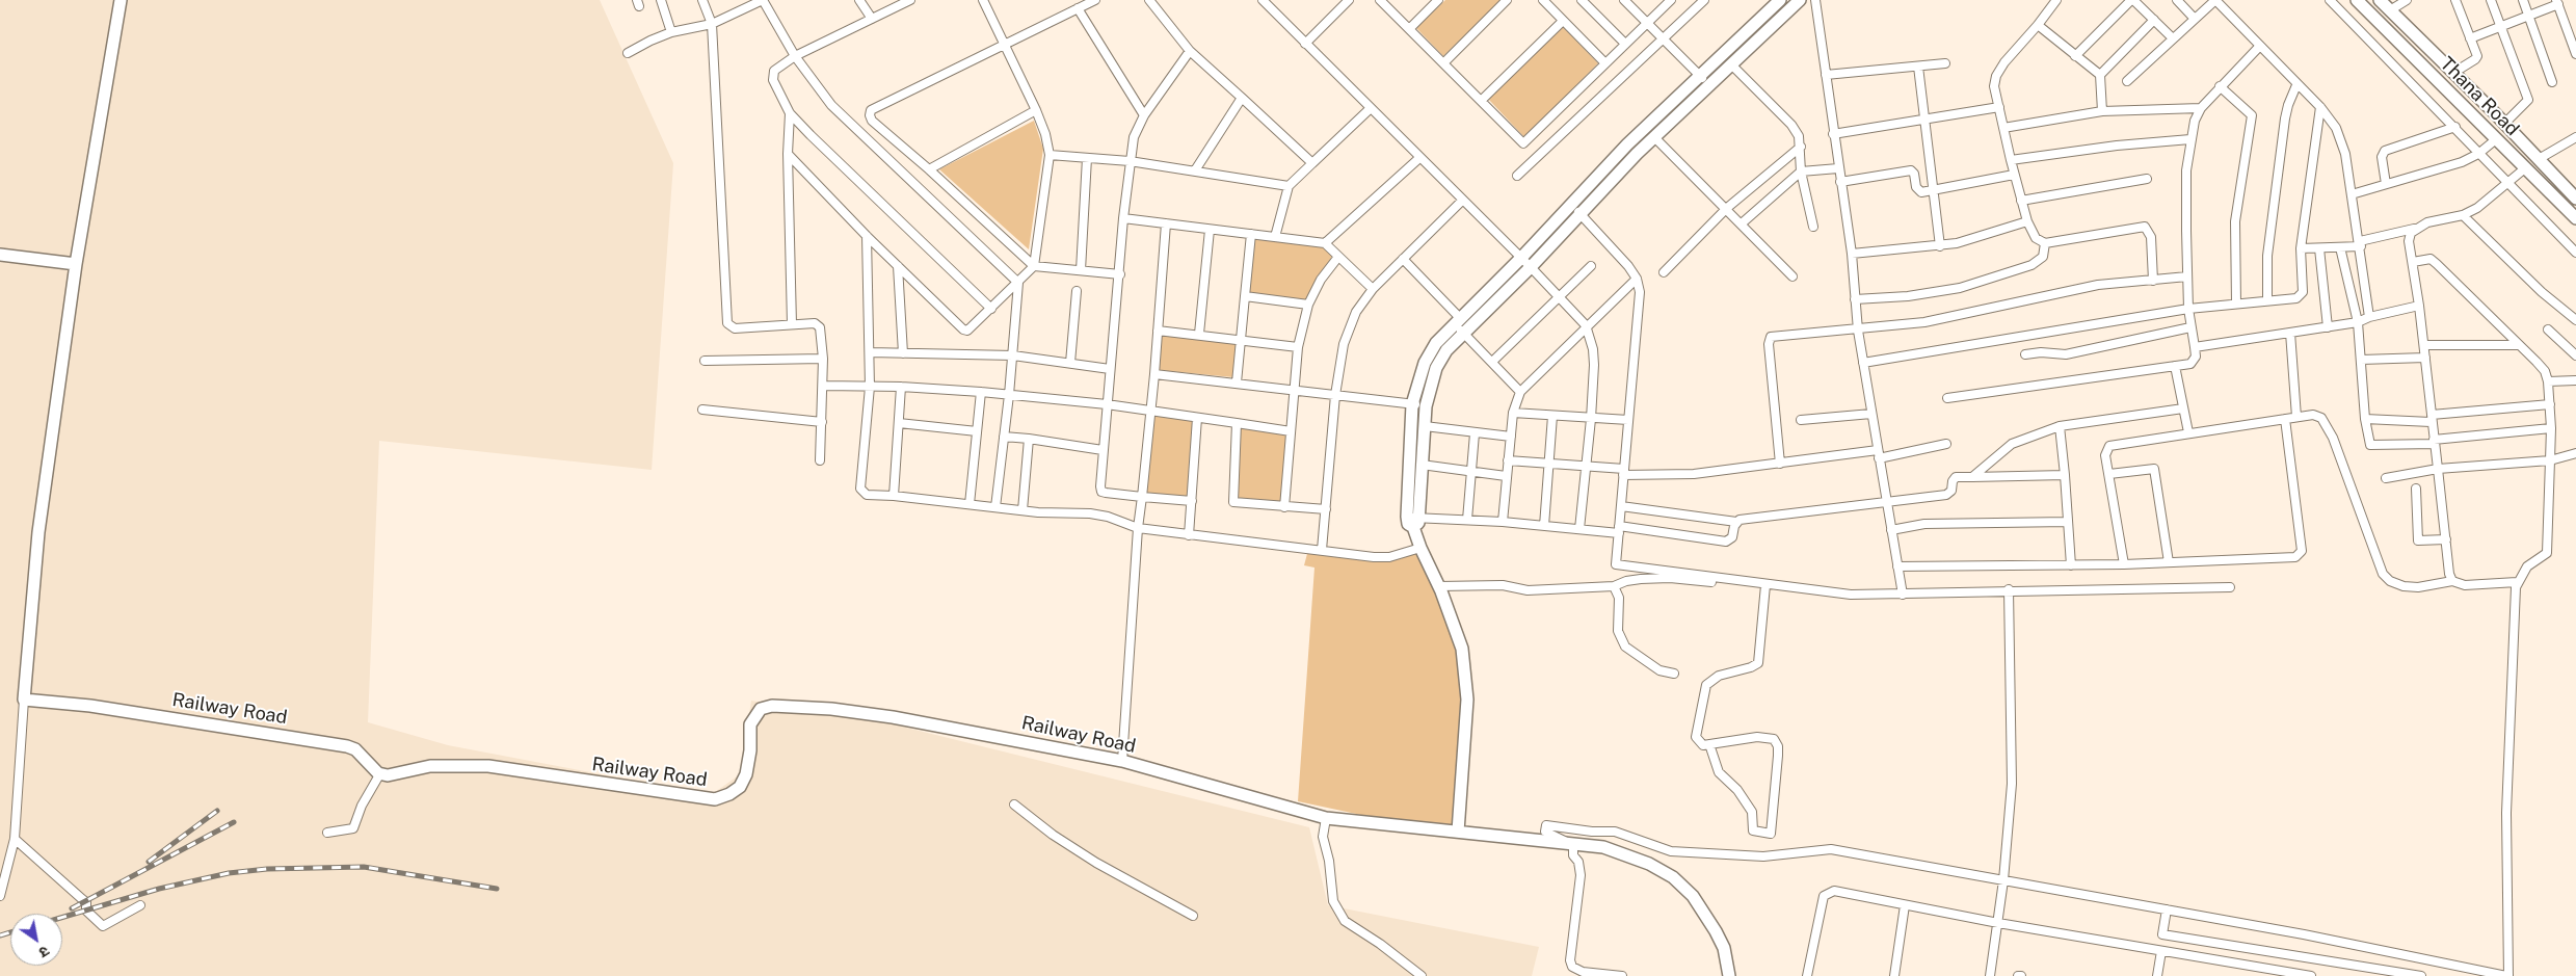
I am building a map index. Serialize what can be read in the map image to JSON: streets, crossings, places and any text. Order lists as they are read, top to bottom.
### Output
{
  "streets": {
    "street": ["Thana Road", "Railway Road"]
  },
  "north": "bottom right"
}
